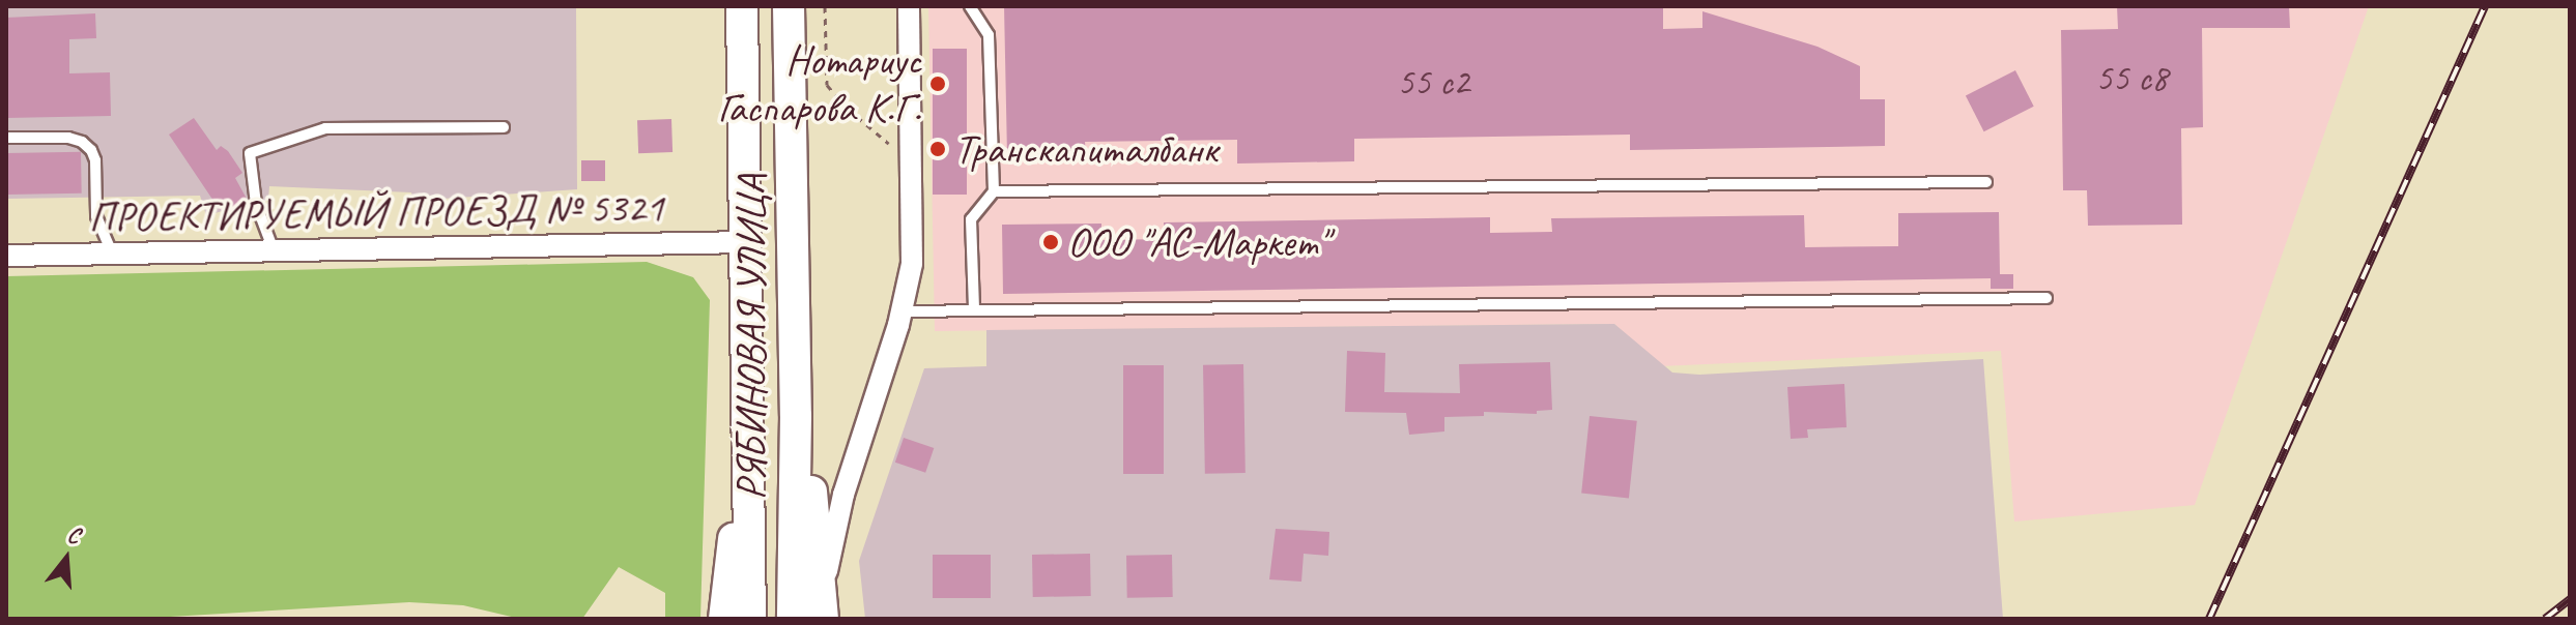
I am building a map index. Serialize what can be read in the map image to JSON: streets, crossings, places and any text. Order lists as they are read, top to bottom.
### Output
{
  "streets": {
    "main road": ["РЯБИНОВАЯ УЛИЦА"],
    "street": ["ПРОЕКТИРУЕМЫЙ ПРОЕЗД № 5321"]
  },
  "crossings": [
    ["ПРОЕКТИРУЕМЫЙ ПРОЕЗД № 5321", "РЯБИНОВАЯ УЛИЦА"]
  ],
  "places": ["Нотариус Гаспарова К.Г.", "Транскапиталбанк", "ООО \"АС-Маркет\""],
  "house_numbers": ["55 с8", "55 с2"],
  "north": "top"
}
